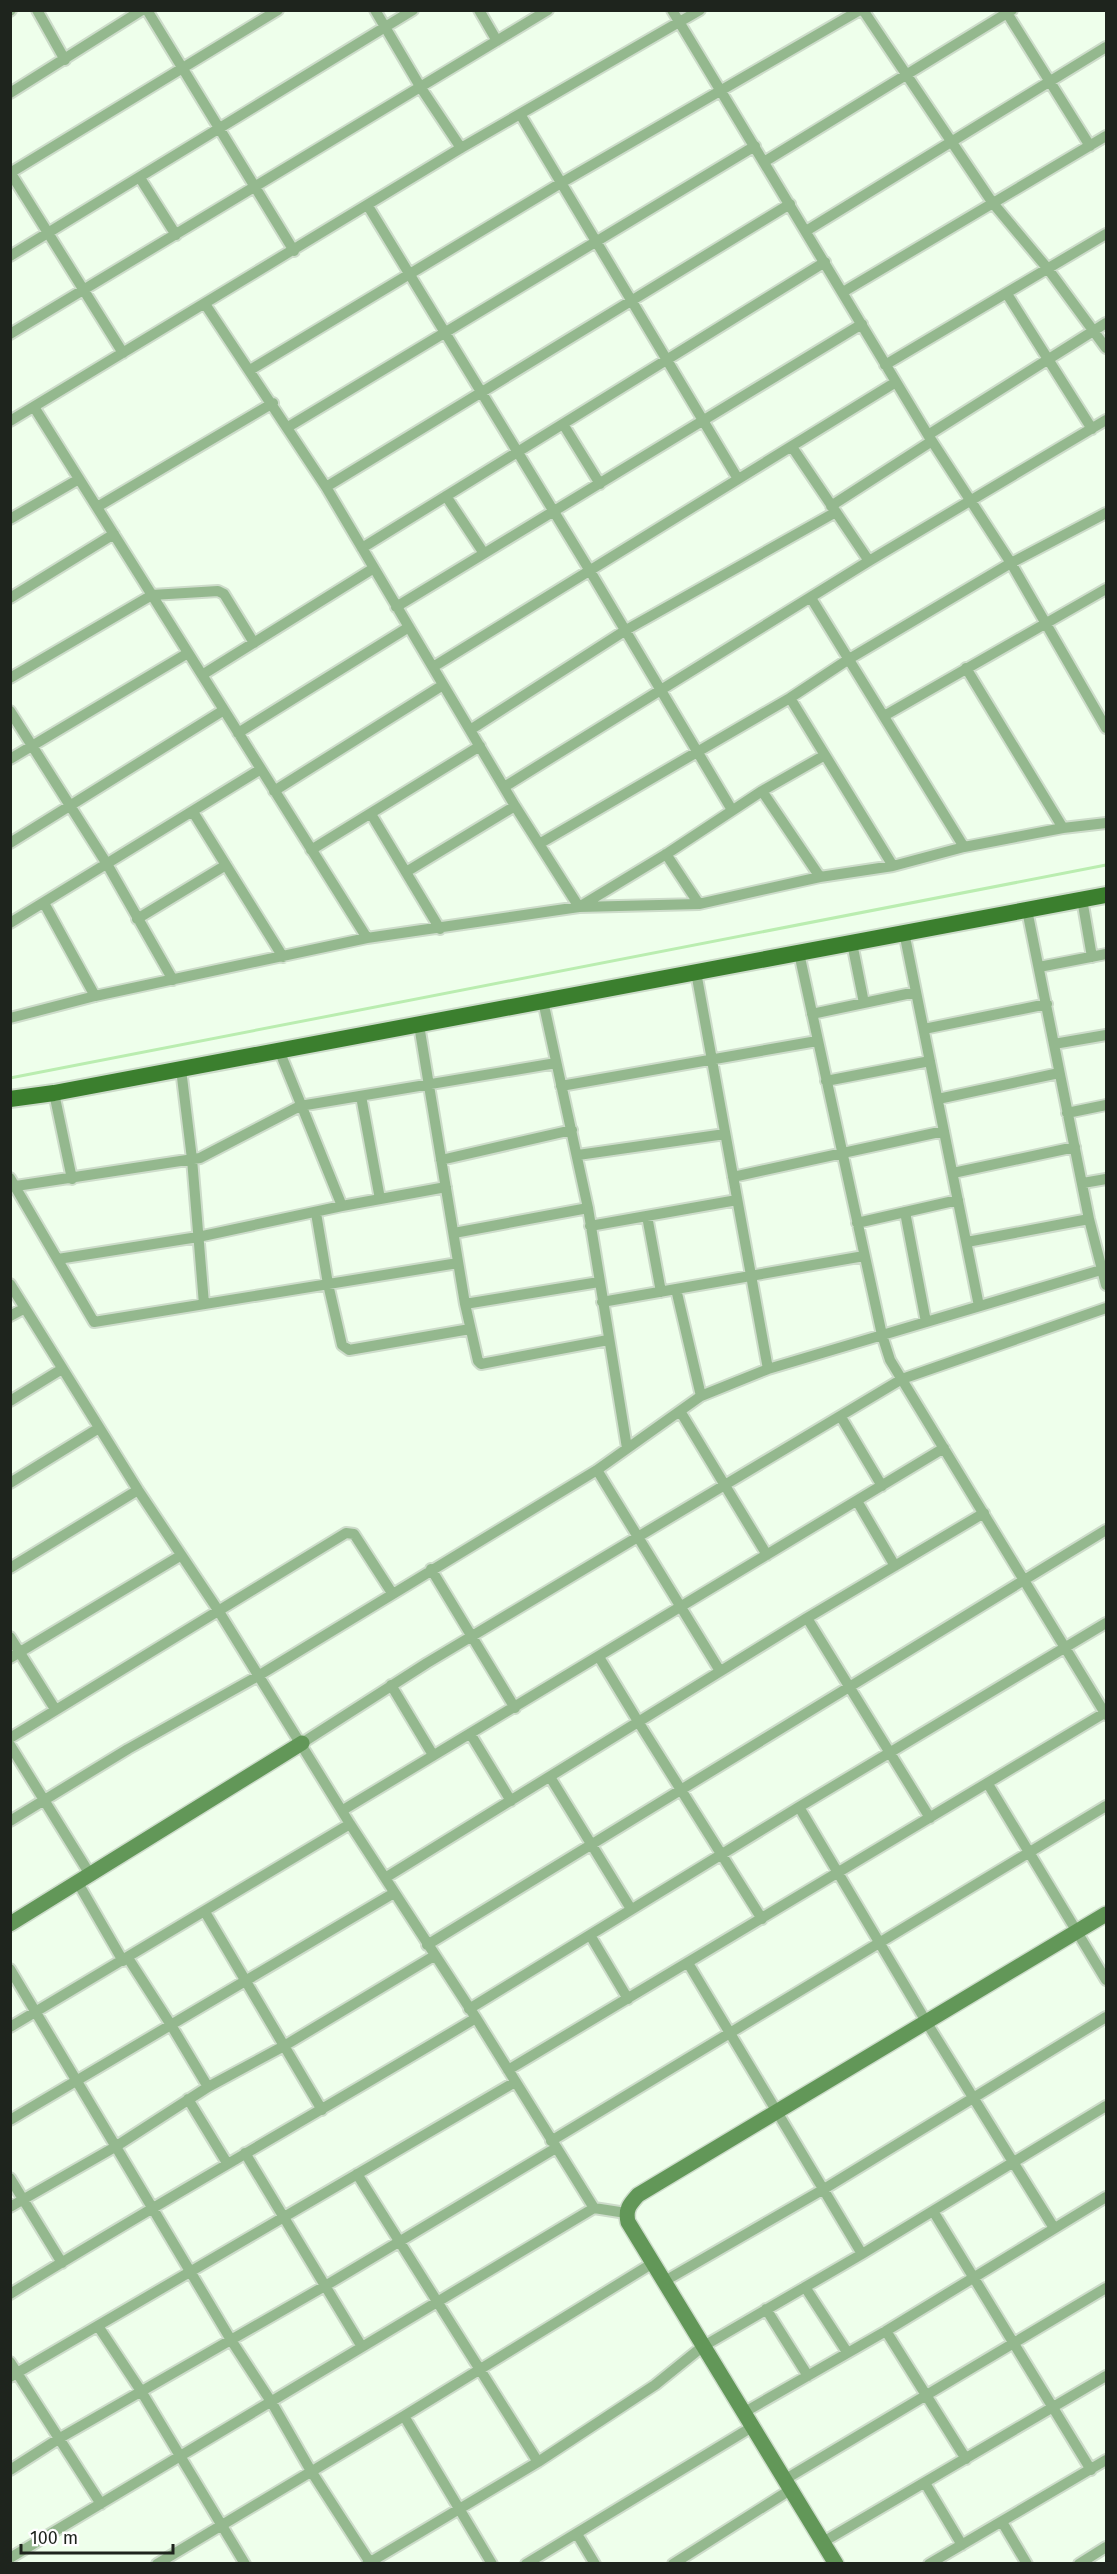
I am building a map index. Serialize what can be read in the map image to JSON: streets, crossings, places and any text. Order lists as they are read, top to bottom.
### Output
{
  "scale_bar": "100 m"
}
